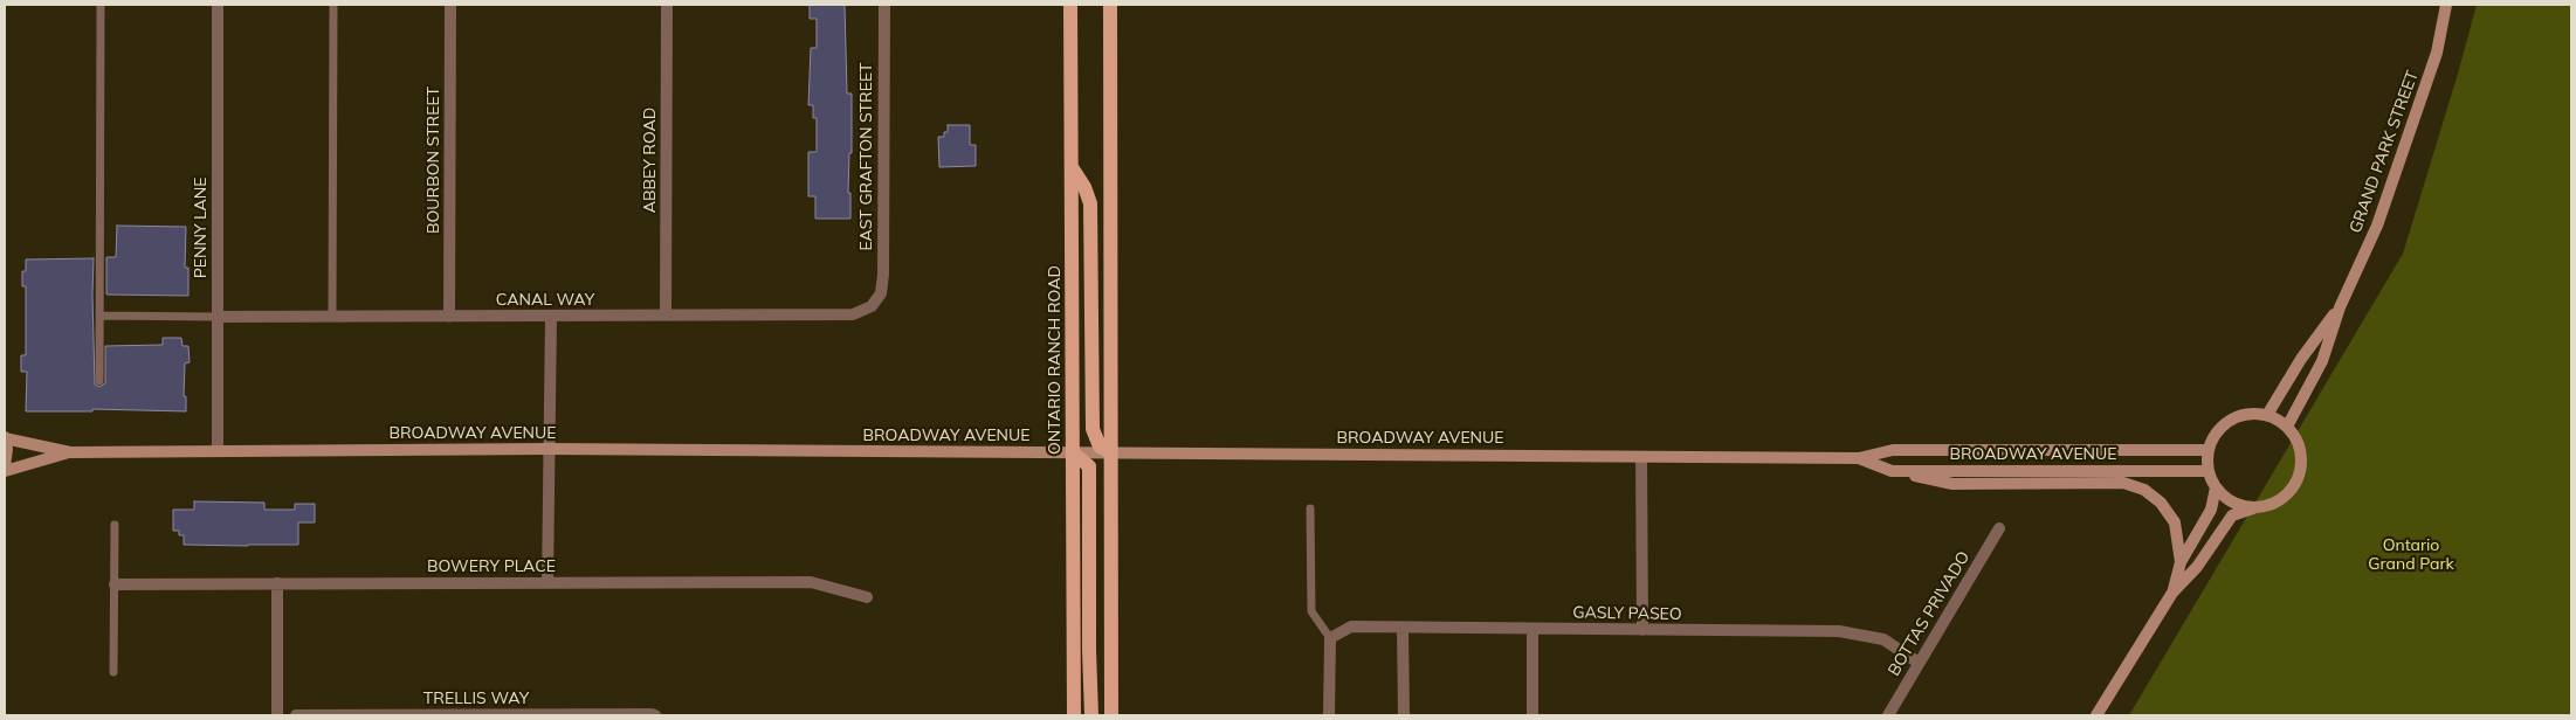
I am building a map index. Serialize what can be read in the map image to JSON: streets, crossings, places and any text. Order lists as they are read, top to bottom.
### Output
{
  "streets": {
    "main road": ["ONTARIO RANCH ROAD"],
    "street": [
      "GRAND PARK STREET",
      "EAST GRAFTON STREET",
      "BOURBON STREET",
      "ABBEY ROAD",
      "PENNY LANE",
      "CANAL WAY",
      "BROADWAY AVENUE",
      "BOWERY PLACE",
      "GASLY PASEO",
      "BOTTAS PRIVADO",
      "TRELLIS WAY"
    ]
  },
  "crossings": [
    ["GRAND PARK STREET", "BROADWAY AVENUE"],
    ["EAST GRAFTON STREET", "CANAL WAY"],
    ["BOURBON STREET", "CANAL WAY"],
    ["ABBEY ROAD", "CANAL WAY"],
    ["PENNY LANE", "CANAL WAY"],
    ["PENNY LANE", "BROADWAY AVENUE"],
    ["ONTARIO RANCH ROAD", "BROADWAY AVENUE"],
    ["GASLY PASEO", "BOTTAS PRIVADO"]
  ],
  "parks": ["Ontario Grand Park"]
}
